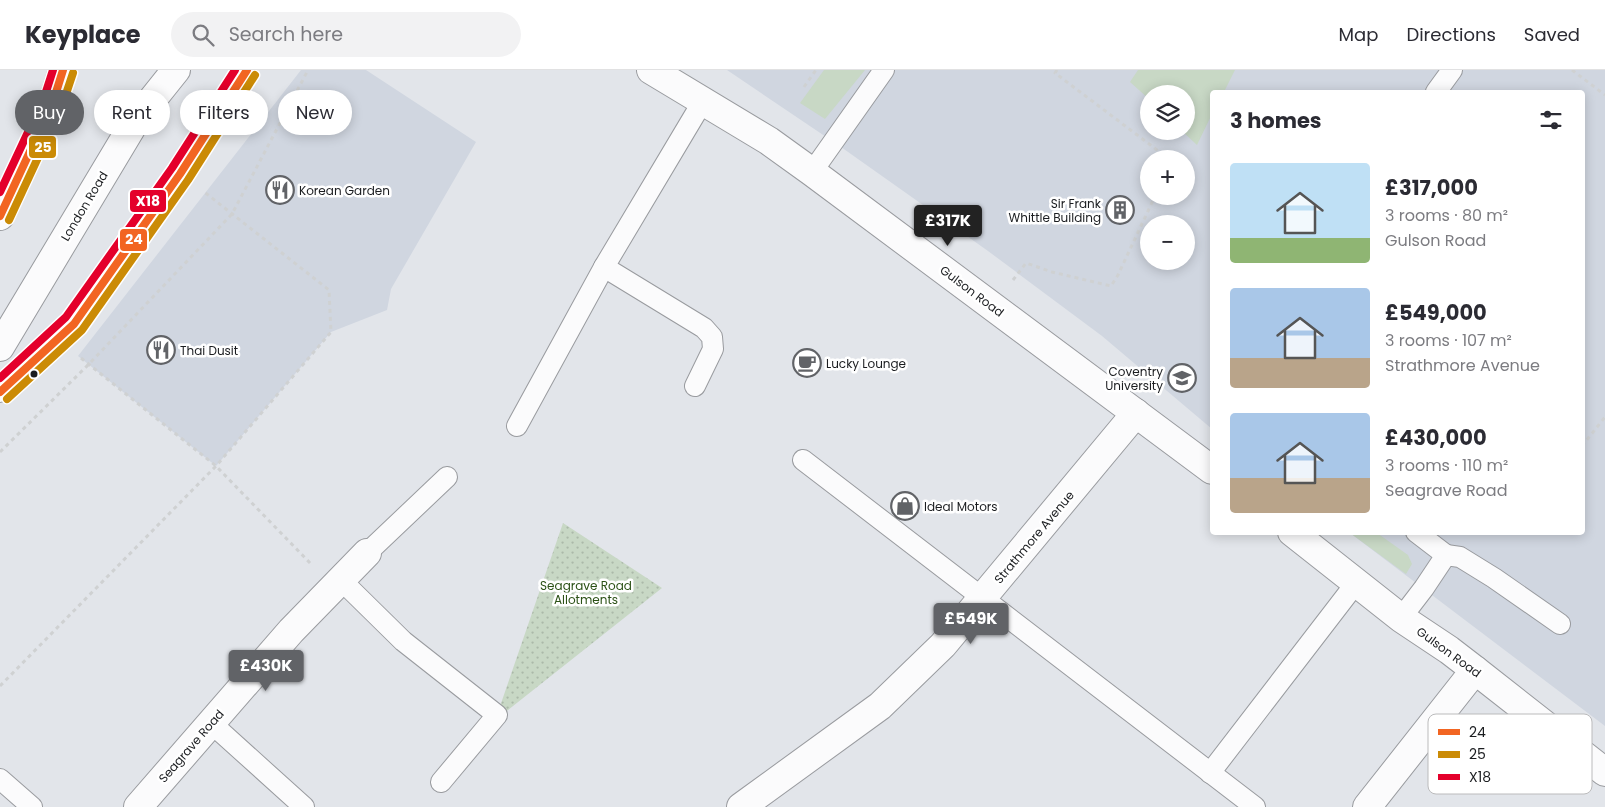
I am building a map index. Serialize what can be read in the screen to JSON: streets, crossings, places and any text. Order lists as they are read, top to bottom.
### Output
{
  "streets": {
    "main road": [
      "London Road",
      "Gulson Road",
      "Strathmore Avenue",
      "Seagrave Road"
    ]
  },
  "crossings": [
    ["Gulson Road", "Strathmore Avenue"]
  ],
  "parks": ["Seagrave Road Allotments"],
  "places": {
    "restaurant": ["Korean Garden", "Thai Dusit"],
    "building": ["Sir Frank Whittle Building"],
    "cafe": ["Lucky Lounge"],
    "school or university": ["Coventry University"],
    "shop": ["Ideal Motors"]
  },
  "lines": ["transit line 24", "transit line X18", "transit line 25"],
  "legend": ["24", "25", "X18"],
  "page": {
    "header": "Keyplace",
    "search": "Search here",
    "nav": ["Map", "Directions", "Saved"],
    "map_buttons": ["+", "−"],
    "chip": [
      "Buy",
      "Rent",
      "Filters",
      "New"
    ],
    "heading": "3 homes",
    "list": [
      {
        "name": "£317,000",
        "note": "3 rooms · 80 m² · Gulson Road"
      },
      {
        "name": "£549,000",
        "note": "3 rooms · 107 m² · Strathmore Avenue"
      },
      {
        "name": "£430,000",
        "note": "3 rooms · 110 m² · Seagrave Road"
      }
    ],
    "price": ["£317K", "£549K", "£430K"]
  }
}
